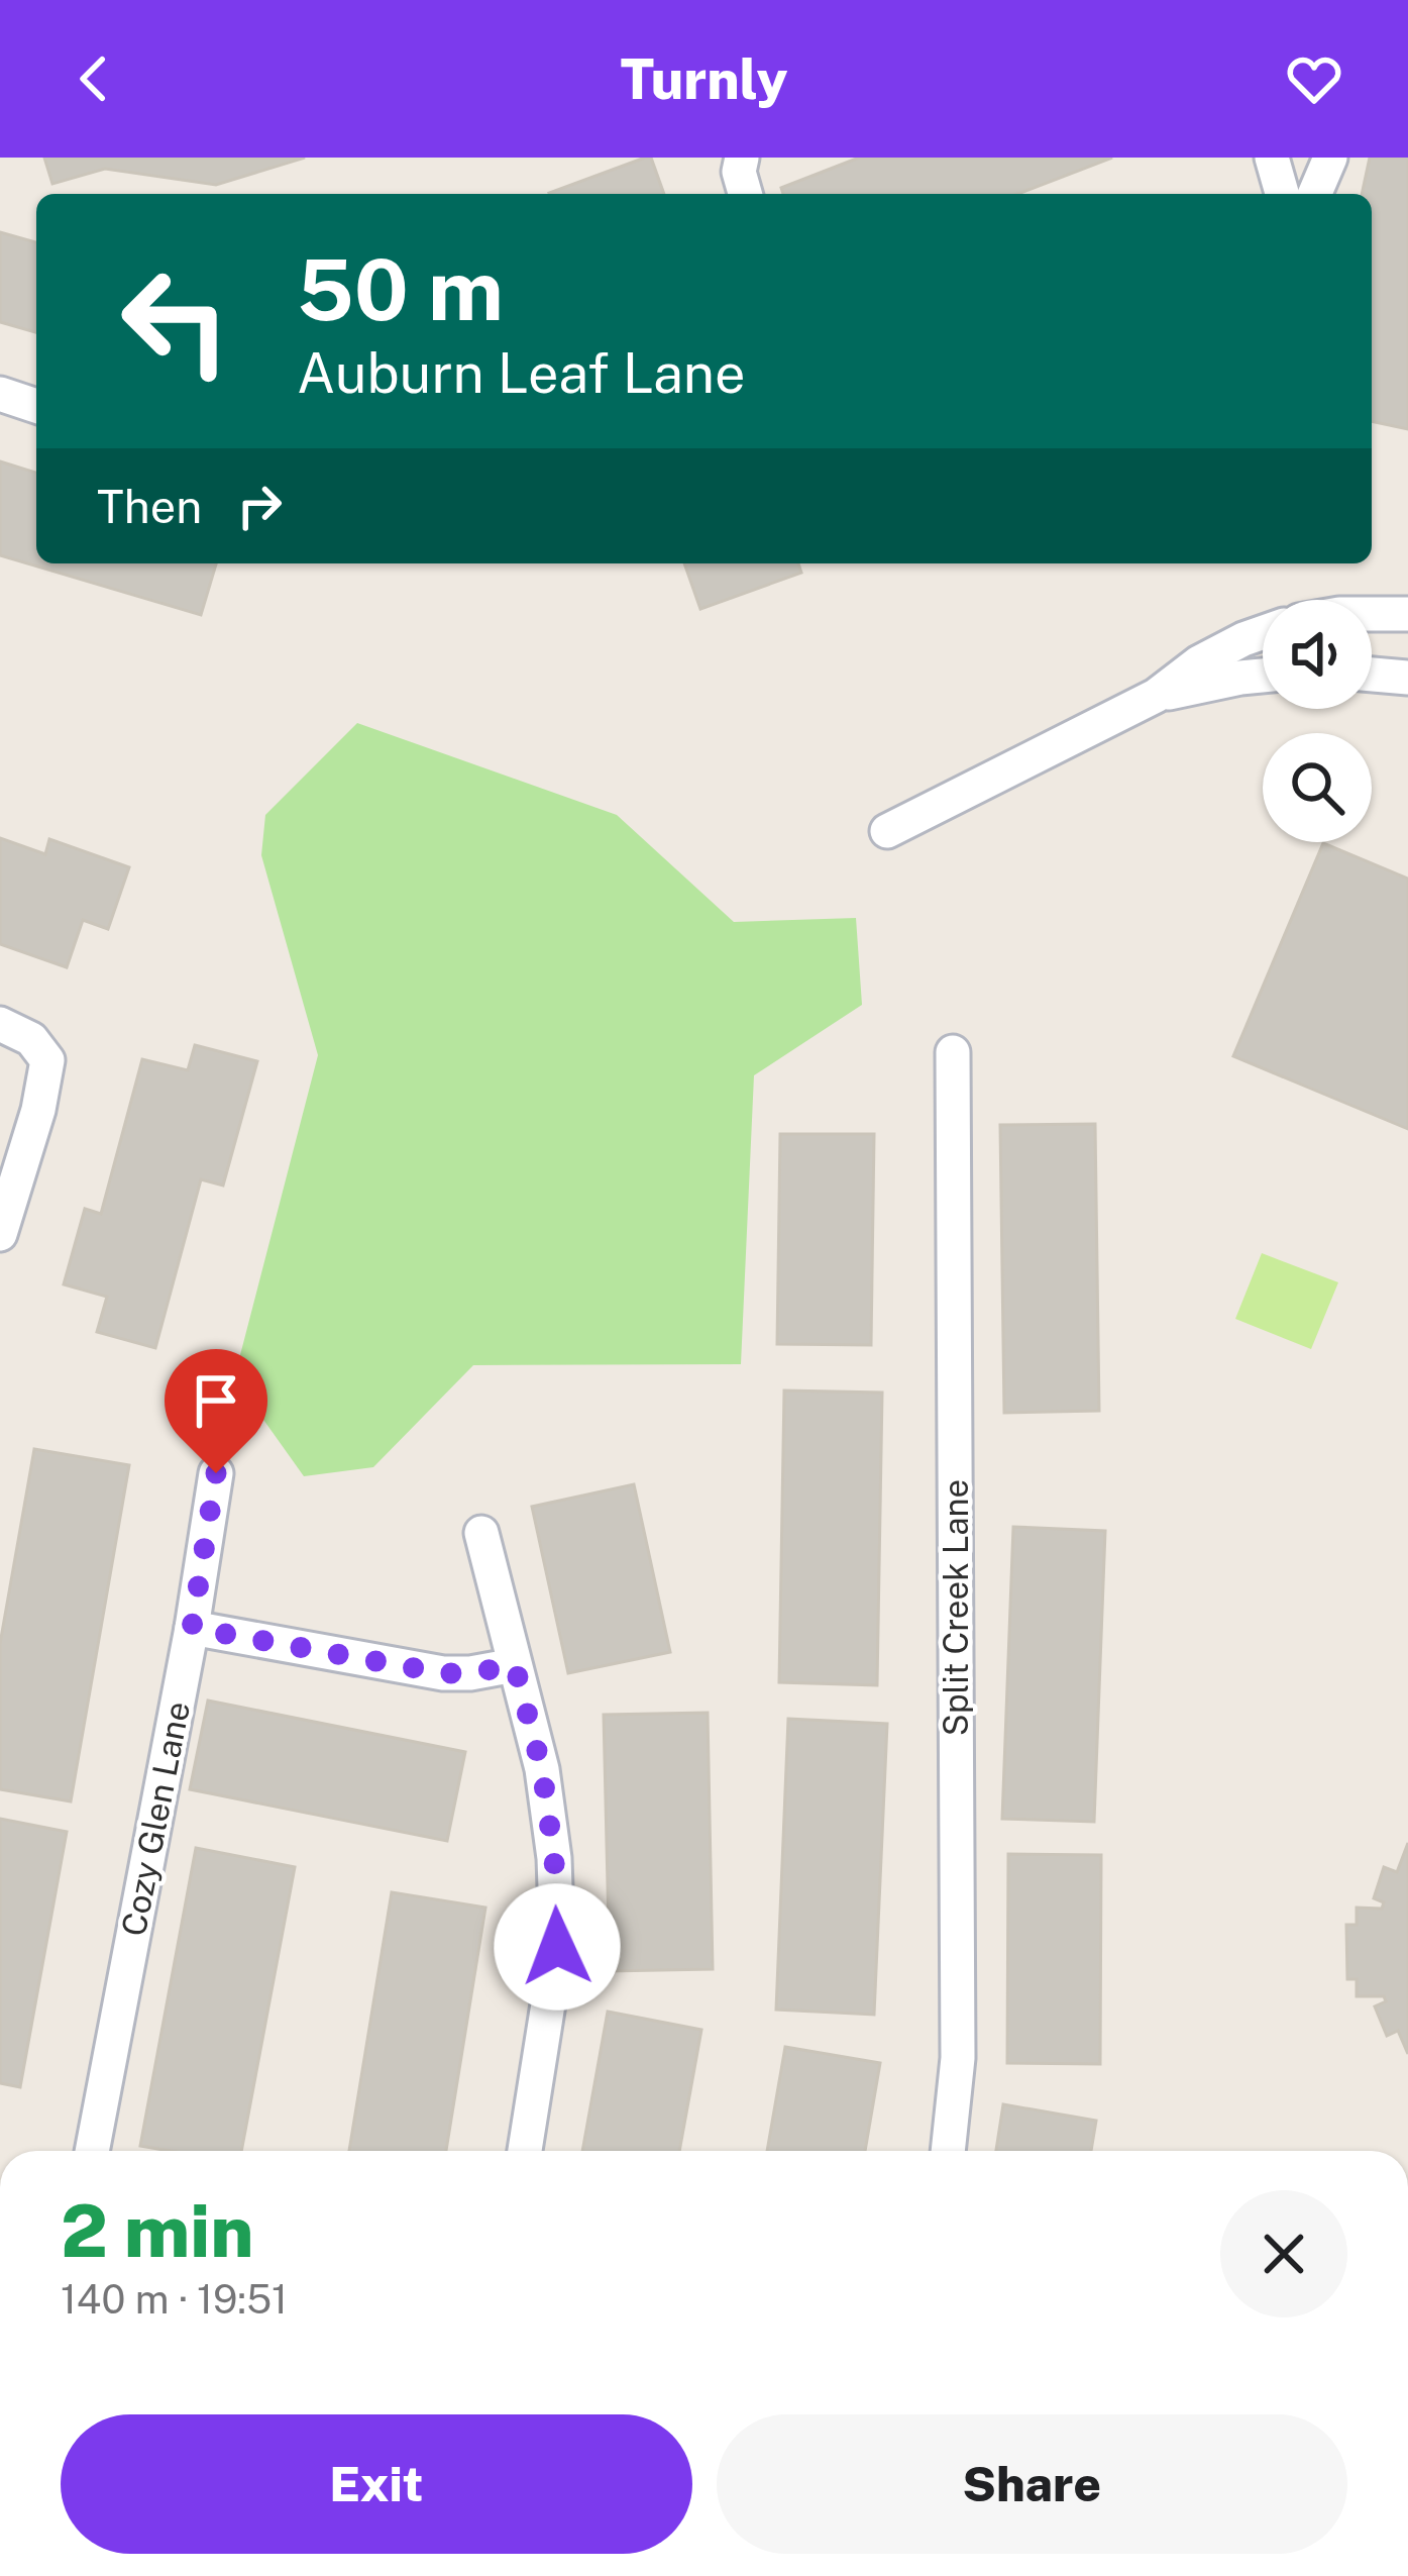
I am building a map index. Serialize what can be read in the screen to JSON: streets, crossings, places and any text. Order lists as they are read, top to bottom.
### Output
{
  "streets": {
    "street": ["Split Creek Lane", "Cozy Glen Lane"]
  },
  "page": {
    "header": "Turnly",
    "turn": ["50 m", "Auburn Leaf Lane"],
    "then": "Then",
    "heading": ["2 min", "140 m · 19:51"],
    "buttons": ["Exit", "Share"]
  }
}
